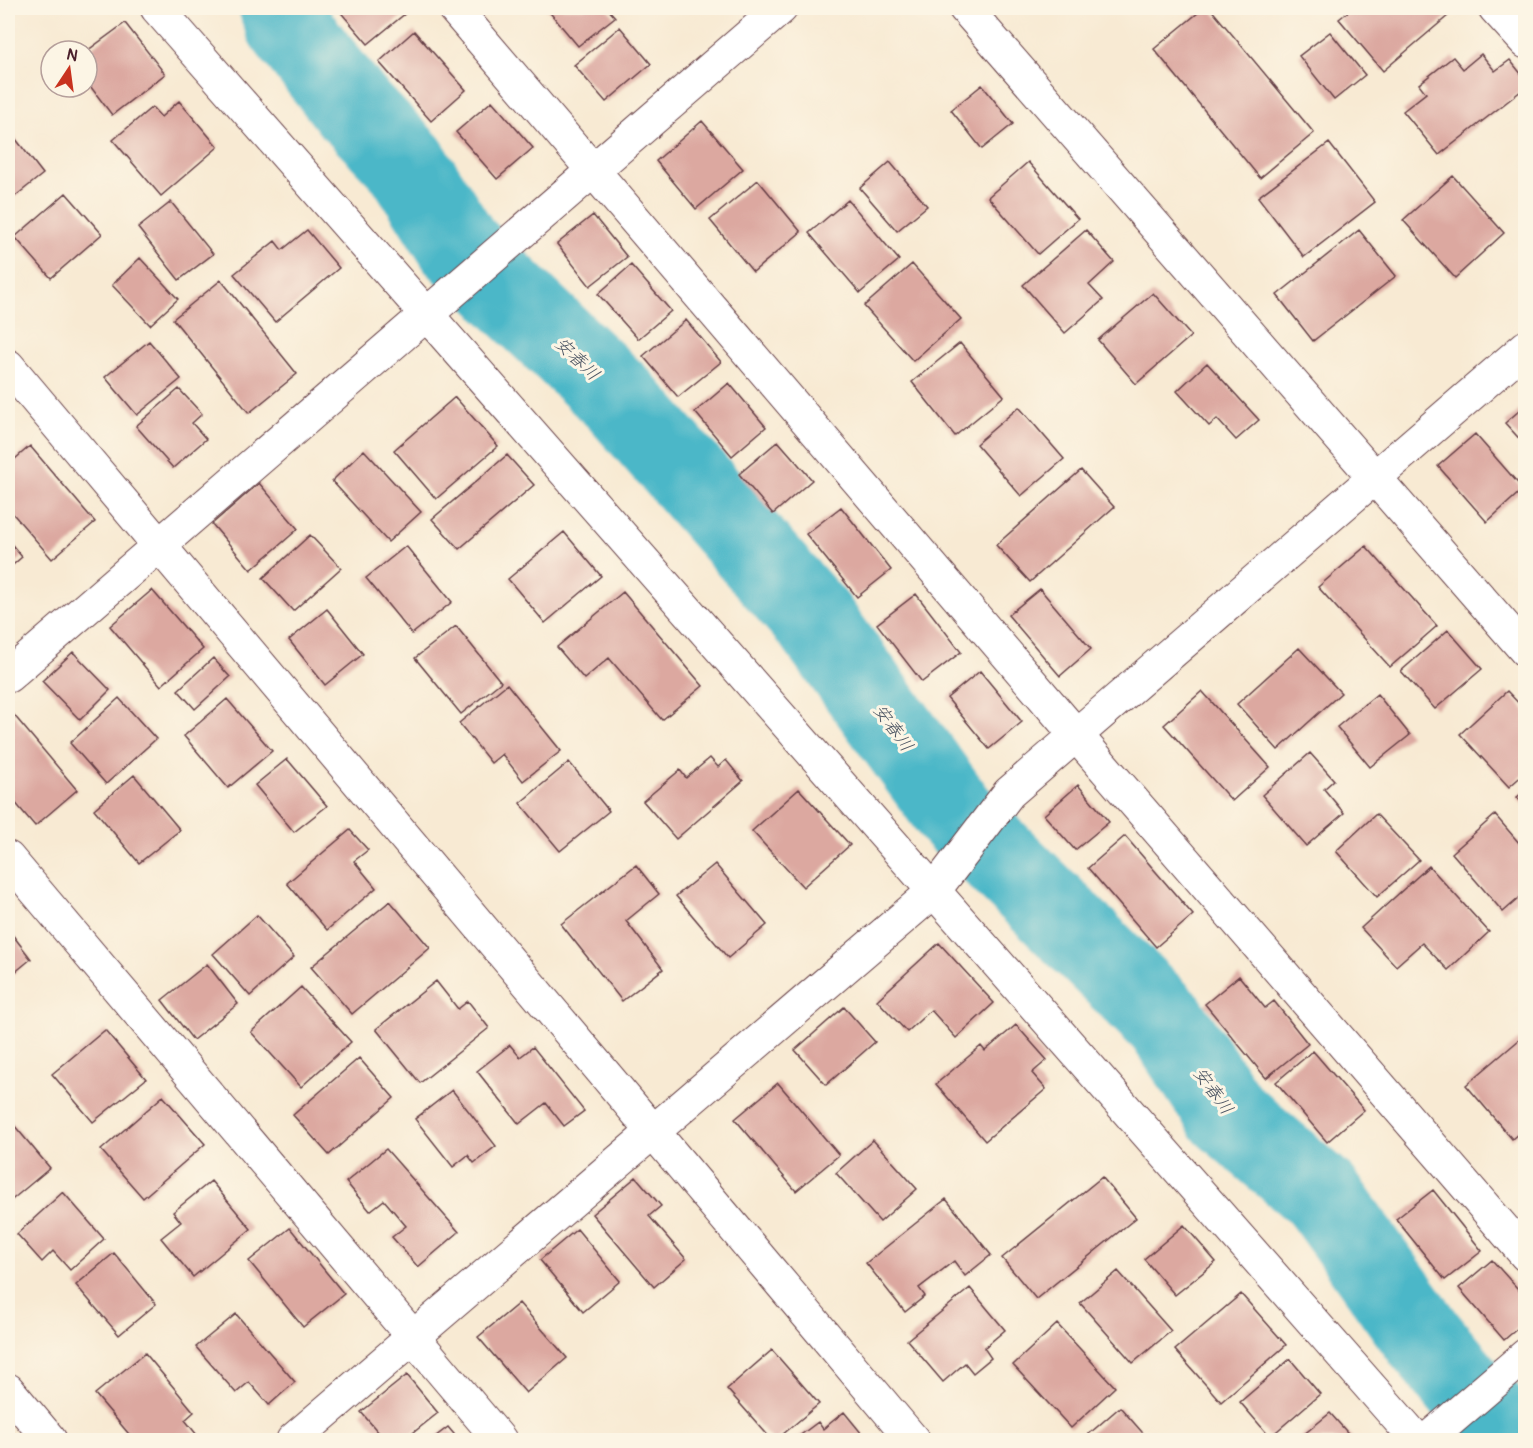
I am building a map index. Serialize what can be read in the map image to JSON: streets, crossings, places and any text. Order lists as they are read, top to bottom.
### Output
{
  "water": ["安春川"],
  "north": "top"
}
